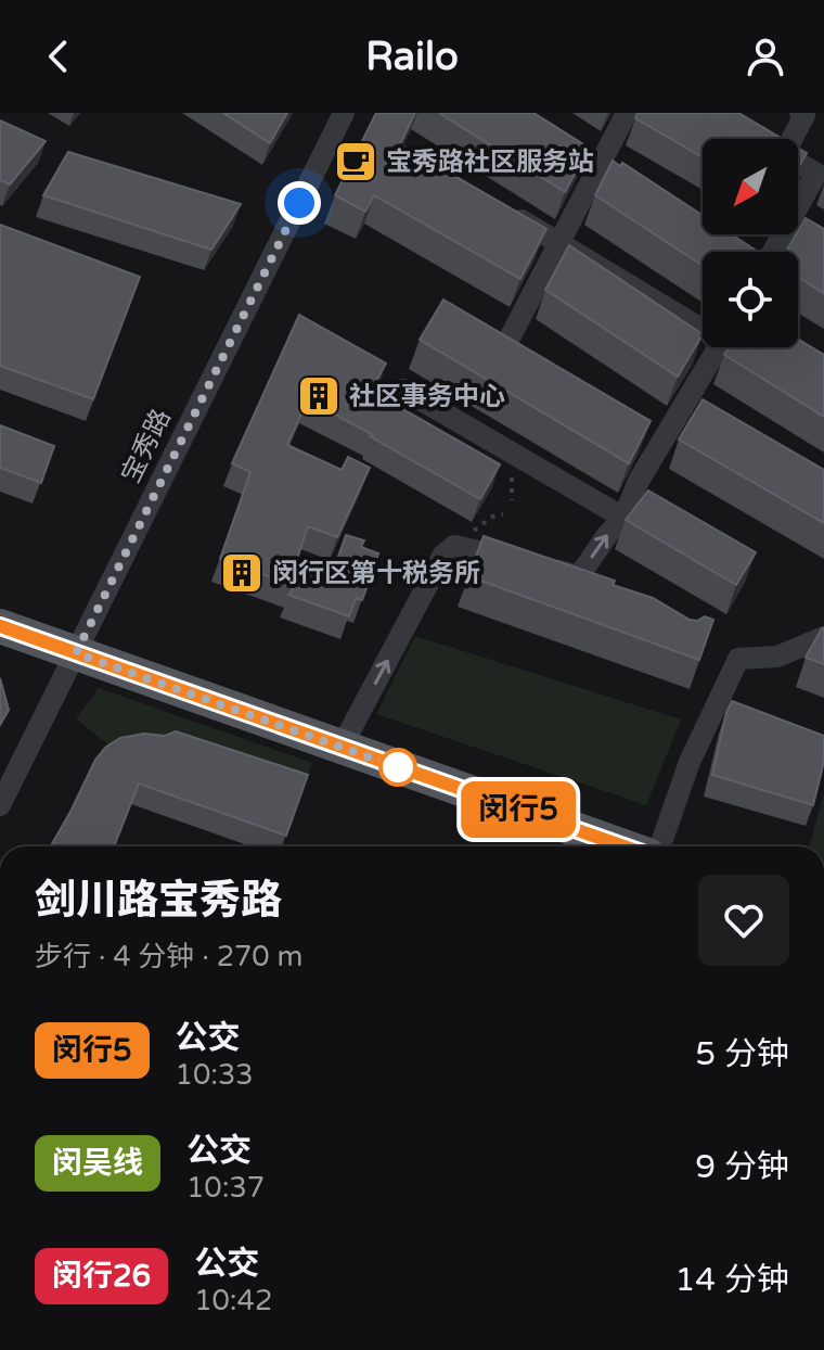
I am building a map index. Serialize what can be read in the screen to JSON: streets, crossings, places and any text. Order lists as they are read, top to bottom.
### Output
{
  "streets": {
    "street": ["宝秀路"]
  },
  "places": {
    "cafe": ["宝秀路社区服务站"],
    "building": ["社区事务中心", "闵行区第十税务所"]
  },
  "lines": ["bus line 闵行5"],
  "north": "bottom left",
  "page": {
    "header": "Railo",
    "on_map": "闵行5",
    "heading": ["剑川路宝秀路", "步行 · 4 分钟 · 270 m"],
    "list": [
      {
        "mark": "闵行5",
        "name": "公交",
        "note": "10:33",
        "value": "5 分钟"
      },
      {
        "mark": "闵吴线",
        "name": "公交",
        "note": "10:37",
        "value": "9 分钟"
      },
      {
        "mark": "闵行26",
        "name": "公交",
        "note": "10:42",
        "value": "14 分钟"
      }
    ]
  }
}
